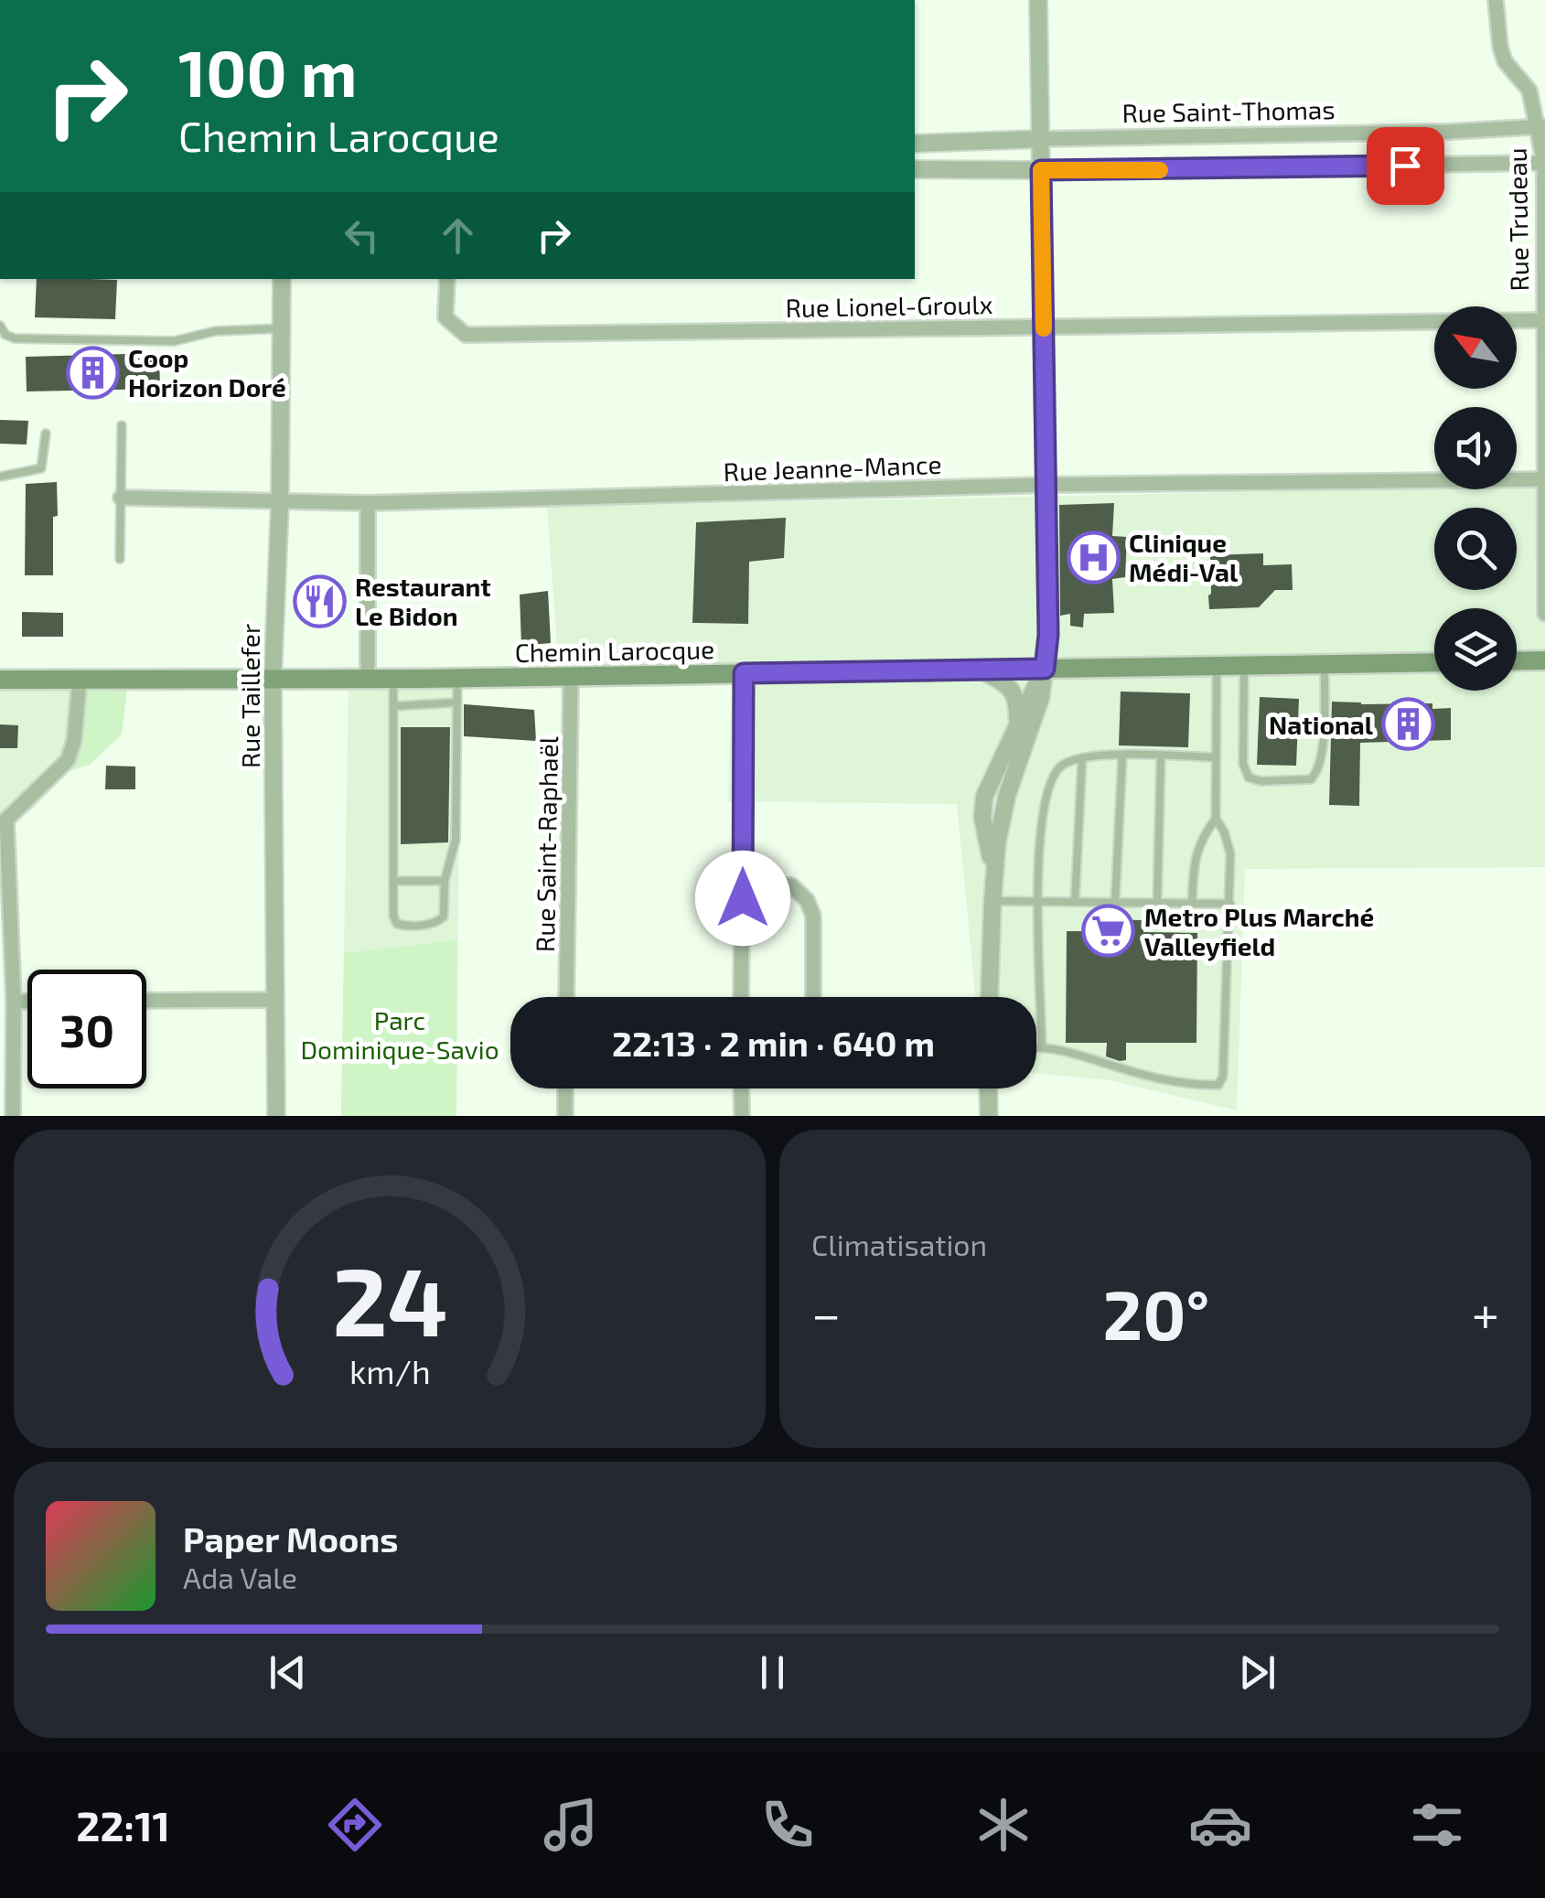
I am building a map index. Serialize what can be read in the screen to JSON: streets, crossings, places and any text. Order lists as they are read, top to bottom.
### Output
{
  "streets": {
    "main road": ["Chemin Larocque"],
    "street": [
      "Rue Saint-Thomas",
      "Rue Trudeau",
      "Rue Lionel-Groulx",
      "Rue Jeanne-Mance",
      "Rue Taillefer",
      "Rue Saint-Raphaël"
    ]
  },
  "crossings": [
    ["Rue Saint-Thomas", "Rue Trudeau"],
    ["Rue Trudeau", "Rue Lionel-Groulx"],
    ["Rue Trudeau", "Rue Jeanne-Mance"],
    ["Rue Jeanne-Mance", "Rue Taillefer"],
    ["Chemin Larocque", "Rue Taillefer"],
    ["Chemin Larocque", "Rue Saint-Raphaël"]
  ],
  "parks": ["Parc Dominique-Savio"],
  "places": {
    "building": ["Coop Horizon Doré", "National"],
    "hospital": ["Clinique Médi-Val"],
    "restaurant": ["Restaurant Le Bidon"],
    "supermarket": ["Metro Plus Marché Valleyfield"]
  },
  "north": "top left",
  "page": {
    "turn": ["100 m", "Chemin Larocque"],
    "limit": "30",
    "trip": "22:13 · 2 min · 640 m",
    "tile": "Climatisation",
    "heat": ["−", "20°", "+"],
    "song": ["Paper Moons", "Ada Vale"],
    "tabs": "22:11",
    "gauge": ["24", "km/h"]
  }
}
